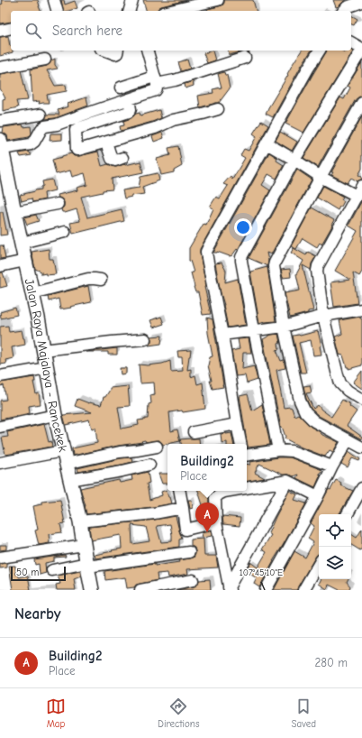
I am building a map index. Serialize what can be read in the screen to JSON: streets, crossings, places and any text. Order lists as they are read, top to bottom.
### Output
{
  "streets": {
    "main road": ["Jalan Raya Majalaya - Rancekek"]
  },
  "scale_bar": "50 m",
  "page": {
    "search": "Search here",
    "popup": ["Building2", "Place"],
    "pins": "A",
    "scale": "50 m",
    "heading": "Nearby",
    "list": [
      {
        "mark": "A",
        "name": "Building2",
        "note": "Place",
        "value": "280 m"
      }
    ],
    "nav": ["Map", "Directions", "Saved"]
  },
  "coordinates": ["107°45'10\"E"]
}
